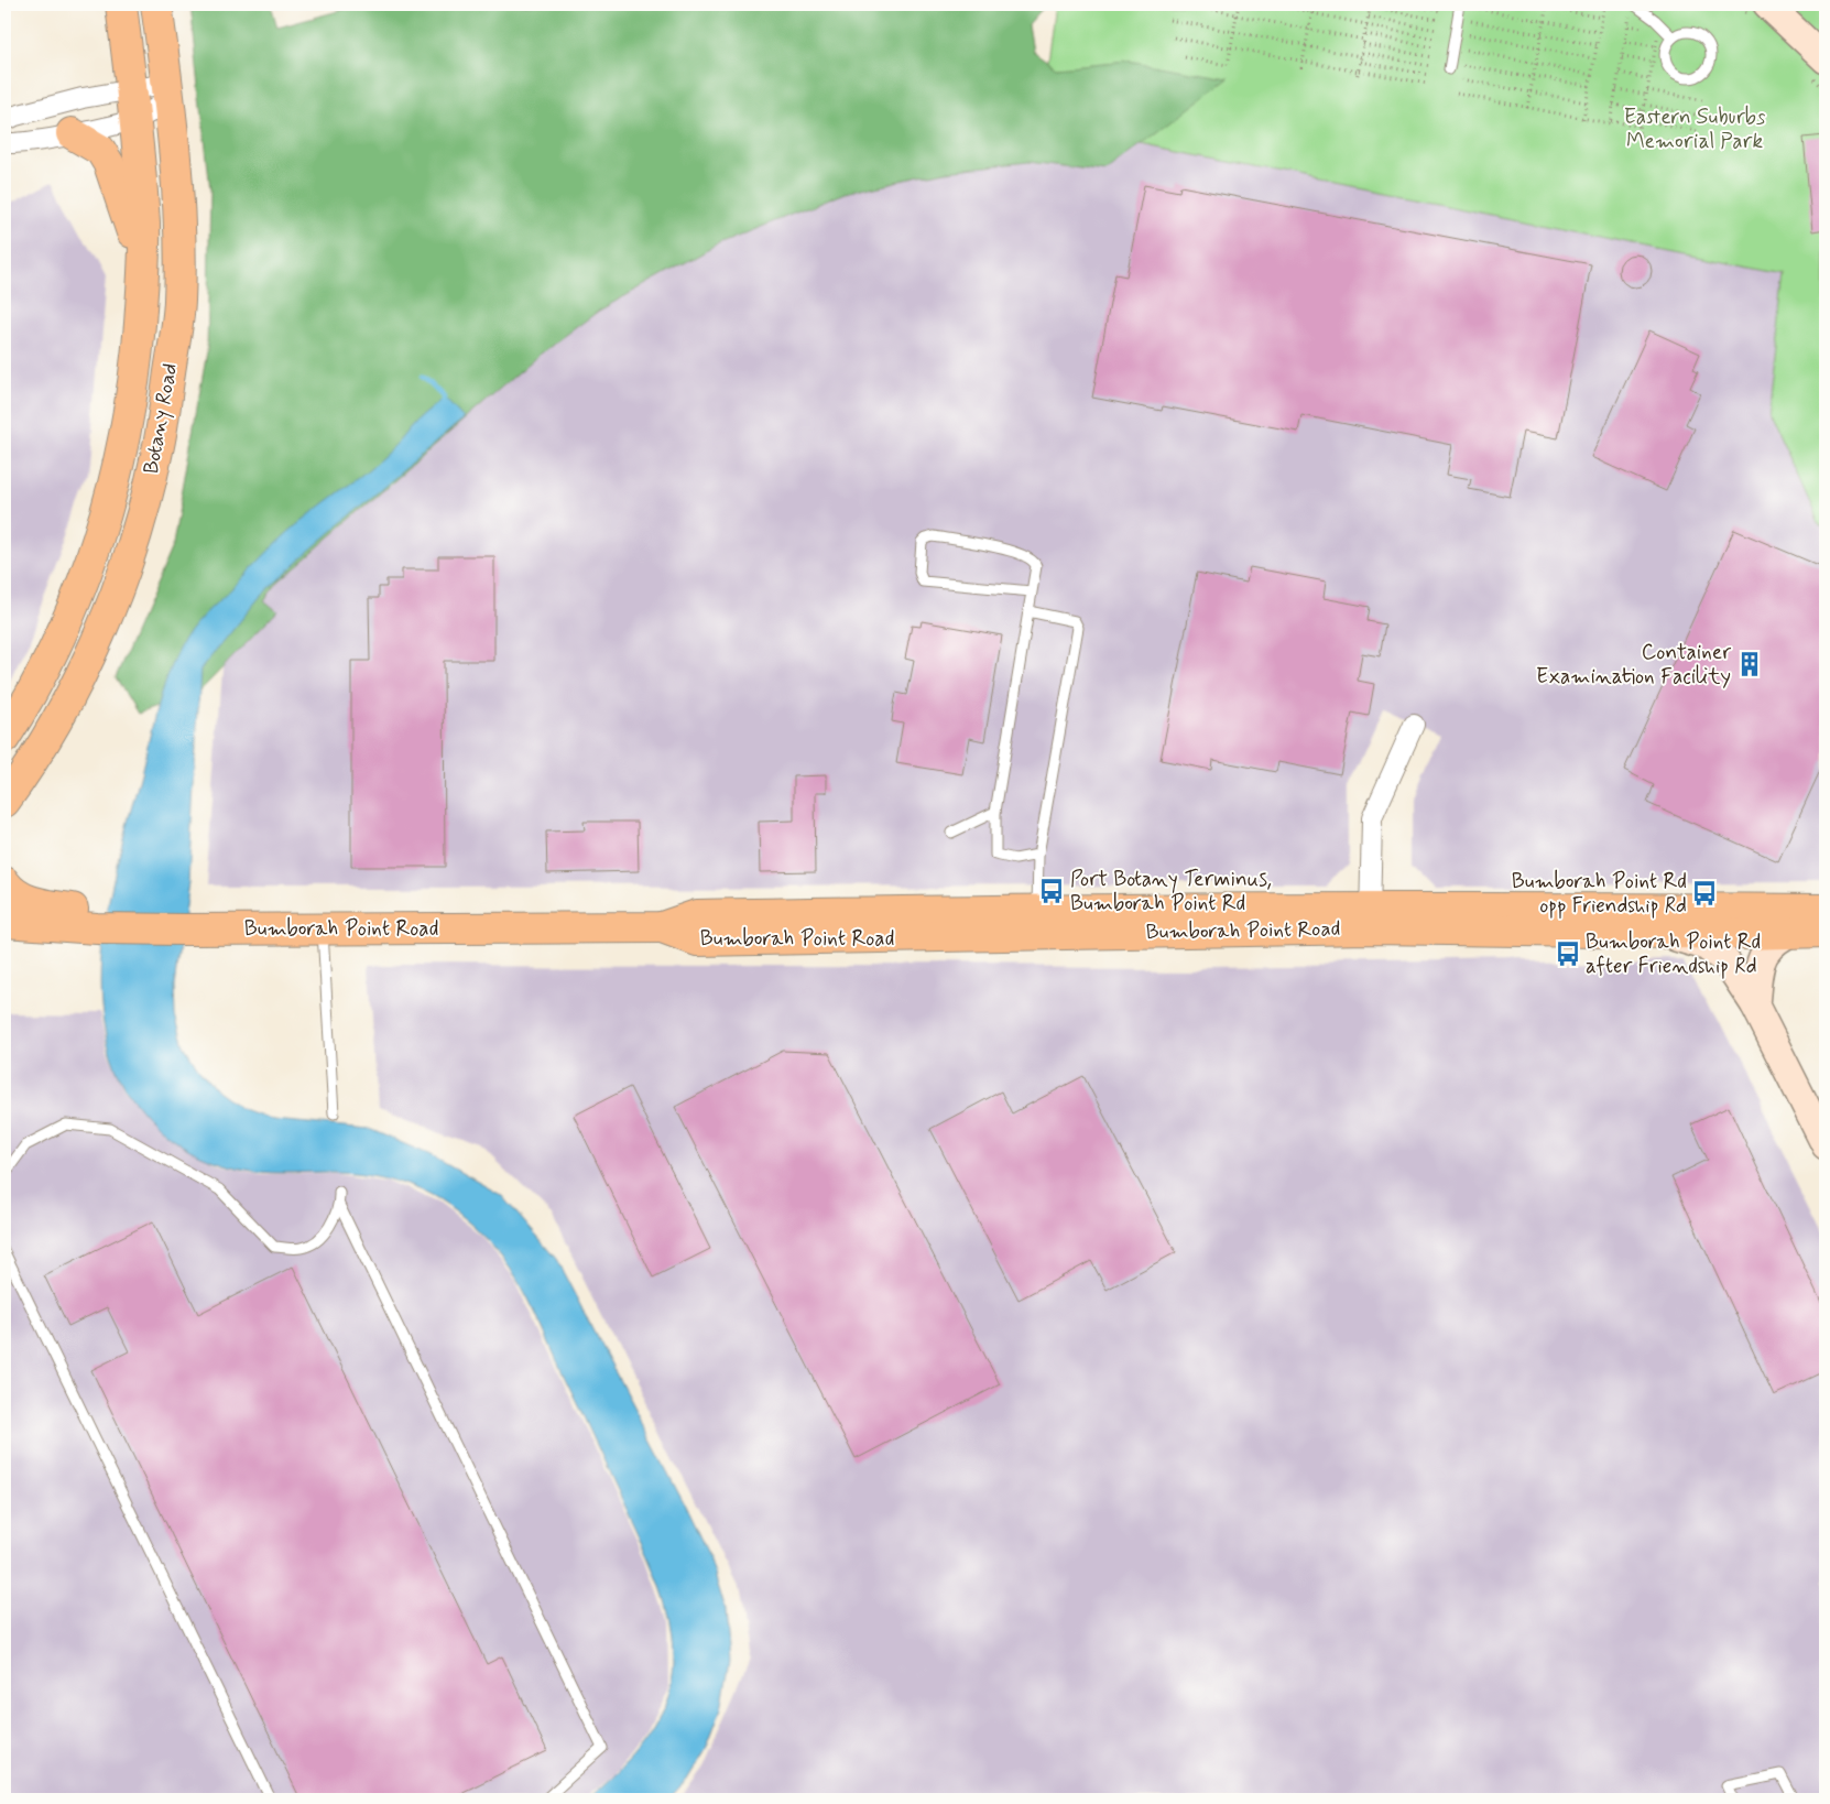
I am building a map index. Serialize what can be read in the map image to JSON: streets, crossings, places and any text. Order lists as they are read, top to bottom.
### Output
{
  "streets": {
    "main road": ["Botany Road", "Bumborah Point Road"]
  },
  "parks": ["Eastern Suburbs Memorial Park"],
  "places": {
    "building": ["Container Examination Facility"],
    "bus stop": ["Port Botany Terminus, Bumborah Point Rd", "Bumborah Point Rd opp Friendship Rd", "Bumborah Point Rd after Friendship Rd"]
  }
}
